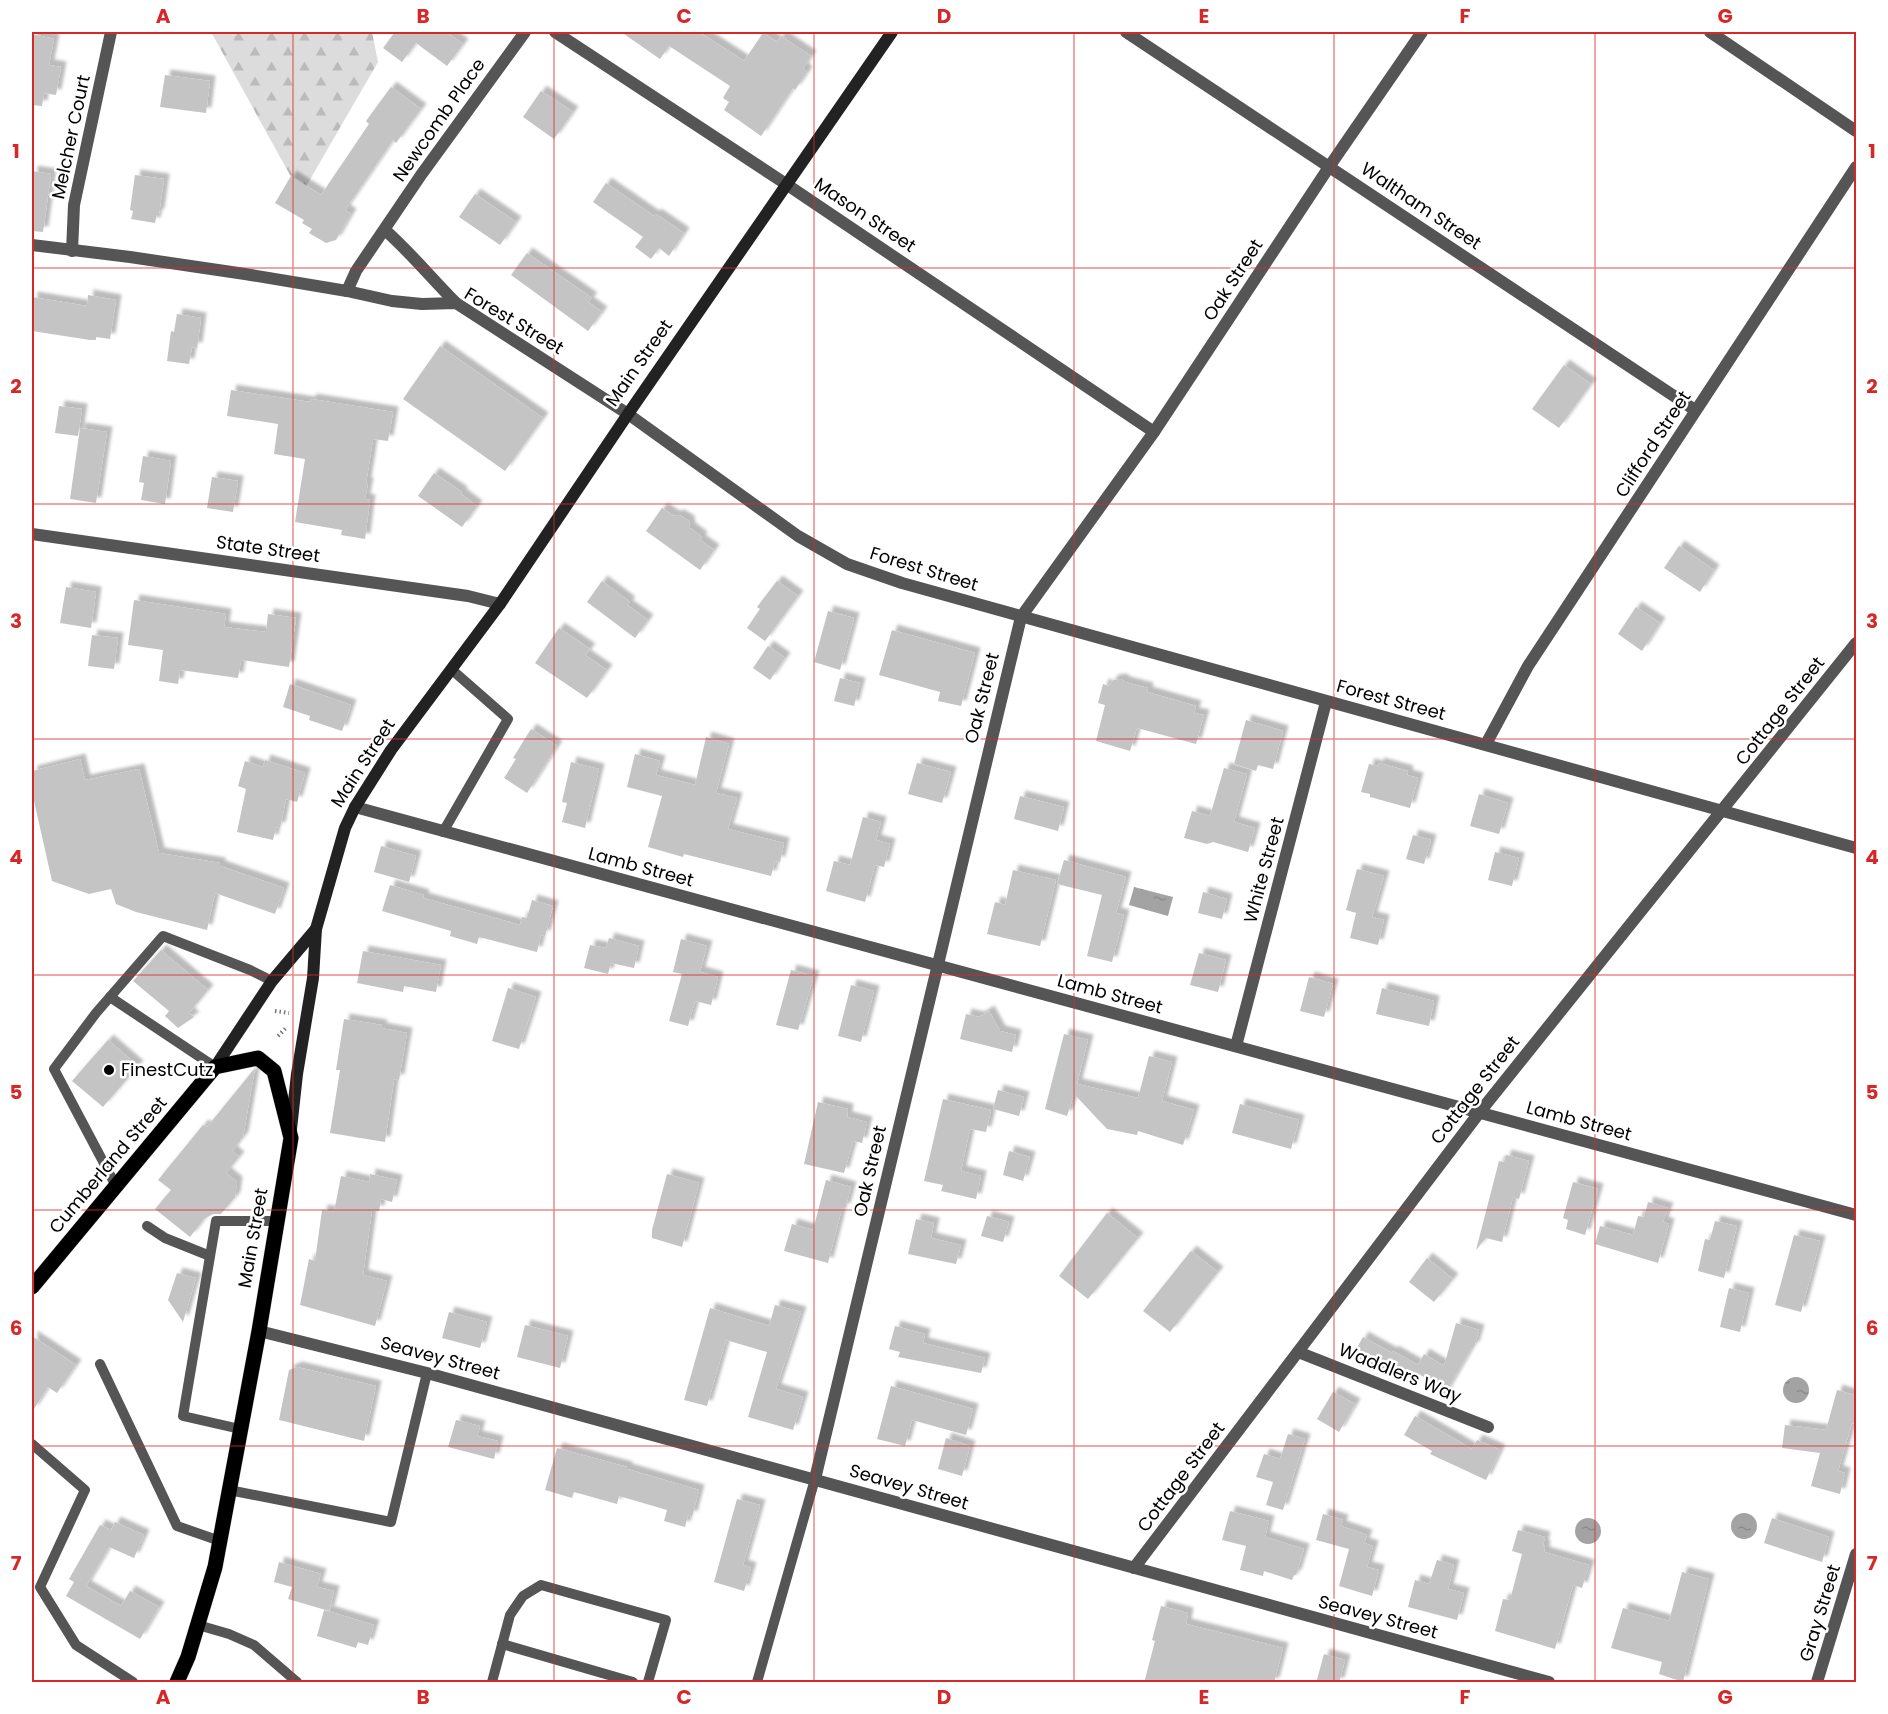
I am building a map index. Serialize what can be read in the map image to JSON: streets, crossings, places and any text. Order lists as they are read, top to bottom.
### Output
{
  "streets": {
    "main road": ["Main Street", "Cumberland Street"],
    "street": [
      "Newcomb Place",
      "Melcher Court",
      "Waltham Street",
      "Mason Street",
      "Oak Street",
      "Forest Street",
      "Clifford Street",
      "State Street",
      "Cottage Street",
      "Lamb Street",
      "White Street",
      "Seavey Street",
      "Waddlers Way",
      "Gray Street"
    ]
  },
  "crossings": [
    ["Newcomb Place", "Forest Street"],
    ["Melcher Court", "Forest Street"],
    ["Waltham Street", "Oak Street"],
    ["Waltham Street", "Clifford Street"],
    ["Mason Street", "Oak Street"],
    ["Mason Street", "Main Street"],
    ["Oak Street", "Forest Street"],
    ["Oak Street", "Lamb Street"],
    ["Oak Street", "Seavey Street"],
    ["Forest Street", "Main Street"],
    ["Forest Street", "Clifford Street"],
    ["Forest Street", "Cottage Street"],
    ["Forest Street", "White Street"],
    ["Main Street", "State Street"],
    ["Main Street", "Lamb Street"],
    ["Main Street", "Cumberland Street"],
    ["Main Street", "Seavey Street"],
    ["Cottage Street", "Lamb Street"],
    ["Cottage Street", "Seavey Street"],
    ["Cottage Street", "Waddlers Way"],
    ["Lamb Street", "White Street"]
  ],
  "places": ["FinestCutz"],
  "grid": {
    "columns": [
      "A",
      "B",
      "C",
      "D",
      "E",
      "F",
      "G"
    ],
    "rows": [
      "1",
      "2",
      "3",
      "4",
      "5",
      "6",
      "7"
    ]
  }
}
